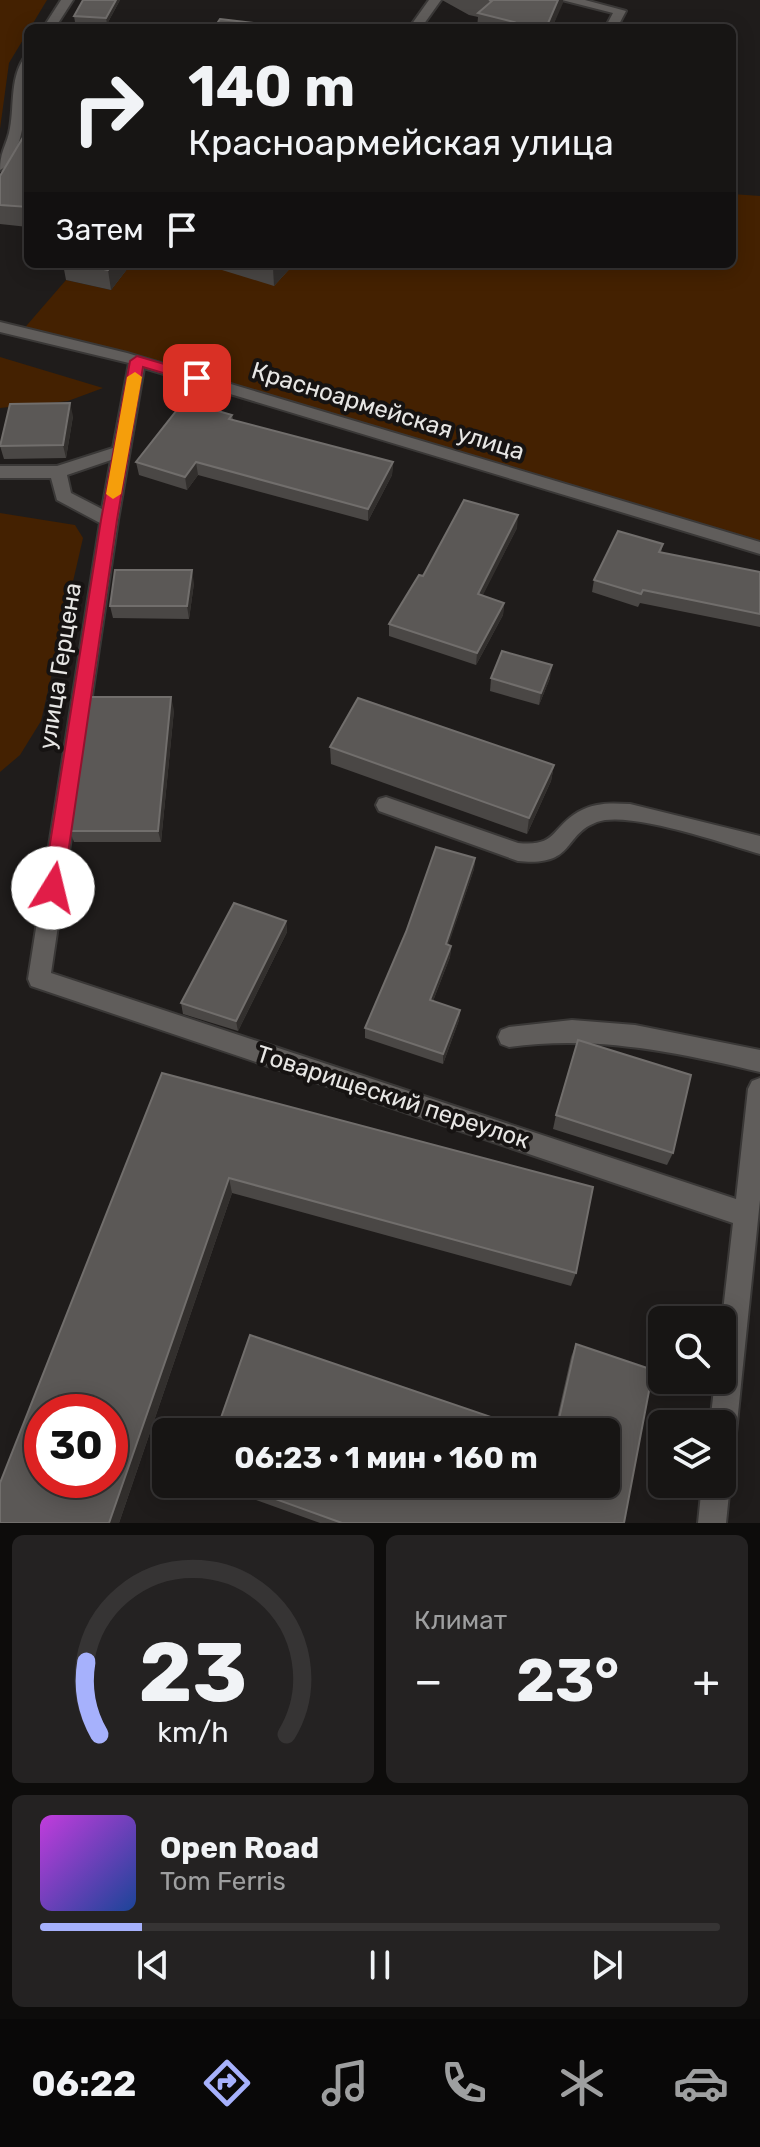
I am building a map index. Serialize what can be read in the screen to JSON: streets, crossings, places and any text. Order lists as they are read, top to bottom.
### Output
{
  "streets": {
    "street": ["Красноармейская улица", "улица Герцена", "Товарищеский переулок"]
  },
  "crossings": [
    ["Красноармейская улица", "улица Герцена"],
    ["улица Герцена", "Товарищеский переулок"]
  ],
  "page": {
    "turn": ["140 m", "Красноармейская улица"],
    "then": "Затем",
    "limit": "30",
    "trip": "06:23 · 1 мин · 160 m",
    "tile": "Климат",
    "heat": ["−", "23°", "+"],
    "song": ["Open Road", "Tom Ferris"],
    "tabs": "06:22",
    "gauge": ["23", "km/h"]
  }
}
